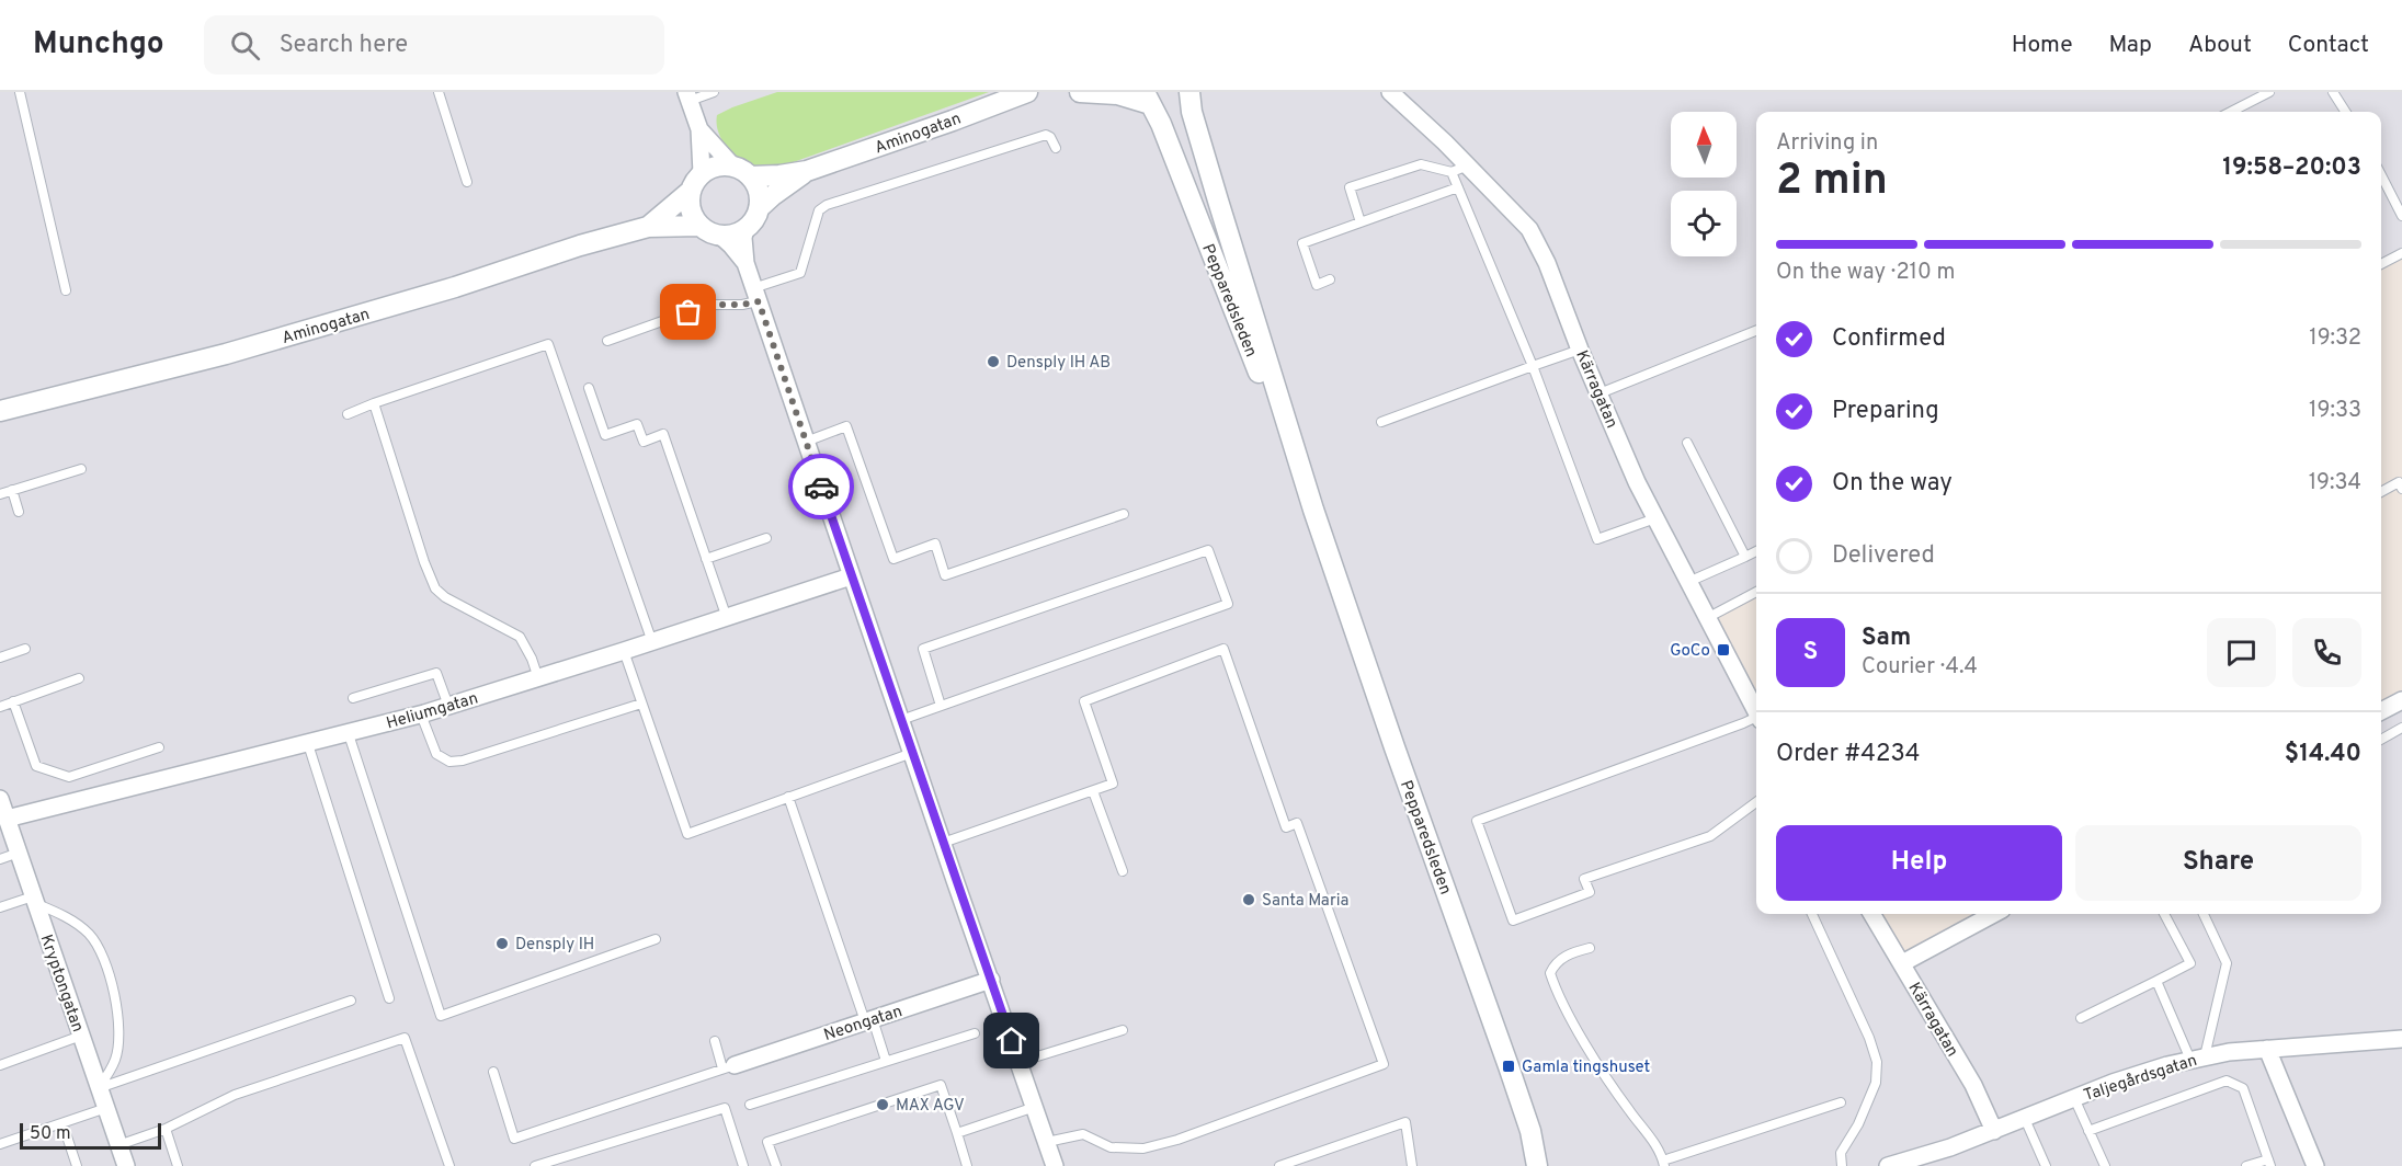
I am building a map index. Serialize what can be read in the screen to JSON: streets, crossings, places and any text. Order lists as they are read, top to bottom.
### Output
{
  "streets": {
    "street": [
      "Aminogatan",
      "Pepparedsleden",
      "Kärragatan",
      "Heliumgatan",
      "Kryptongatan",
      "Neongatan",
      "Taljegårdsgatan"
    ]
  },
  "crossings": [
    ["Kärragatan", "Taljegårdsgatan"],
    ["Heliumgatan", "Kryptongatan"]
  ],
  "places": {
    "other": [
      "Densply IH AB",
      "Santa Maria",
      "Densply IH",
      "MAX AGV"
    ],
    "transit": ["GoCo", "Gamla tingshuset"]
  },
  "scale_bar": "50 m",
  "north": "top",
  "page": {
    "header": "Munchgo",
    "search": "Search here",
    "nav": [
      "Home",
      "Map",
      "About",
      "Contact"
    ],
    "heading": ["2 min", "Arriving in", "19:58–20:03"],
    "panel": [
      "Sam",
      "Courier · 4.4",
      "Order #4234",
      "$14.40"
    ],
    "bar": "On the way · 210 m",
    "list": [
      ["Confirmed", "19:32"],
      ["Preparing", "19:33"],
      ["On the way", "19:34"],
      "Delivered"
    ],
    "round": "S",
    "buttons": ["Help", "Share"],
    "scale": "50 m"
  }
}
